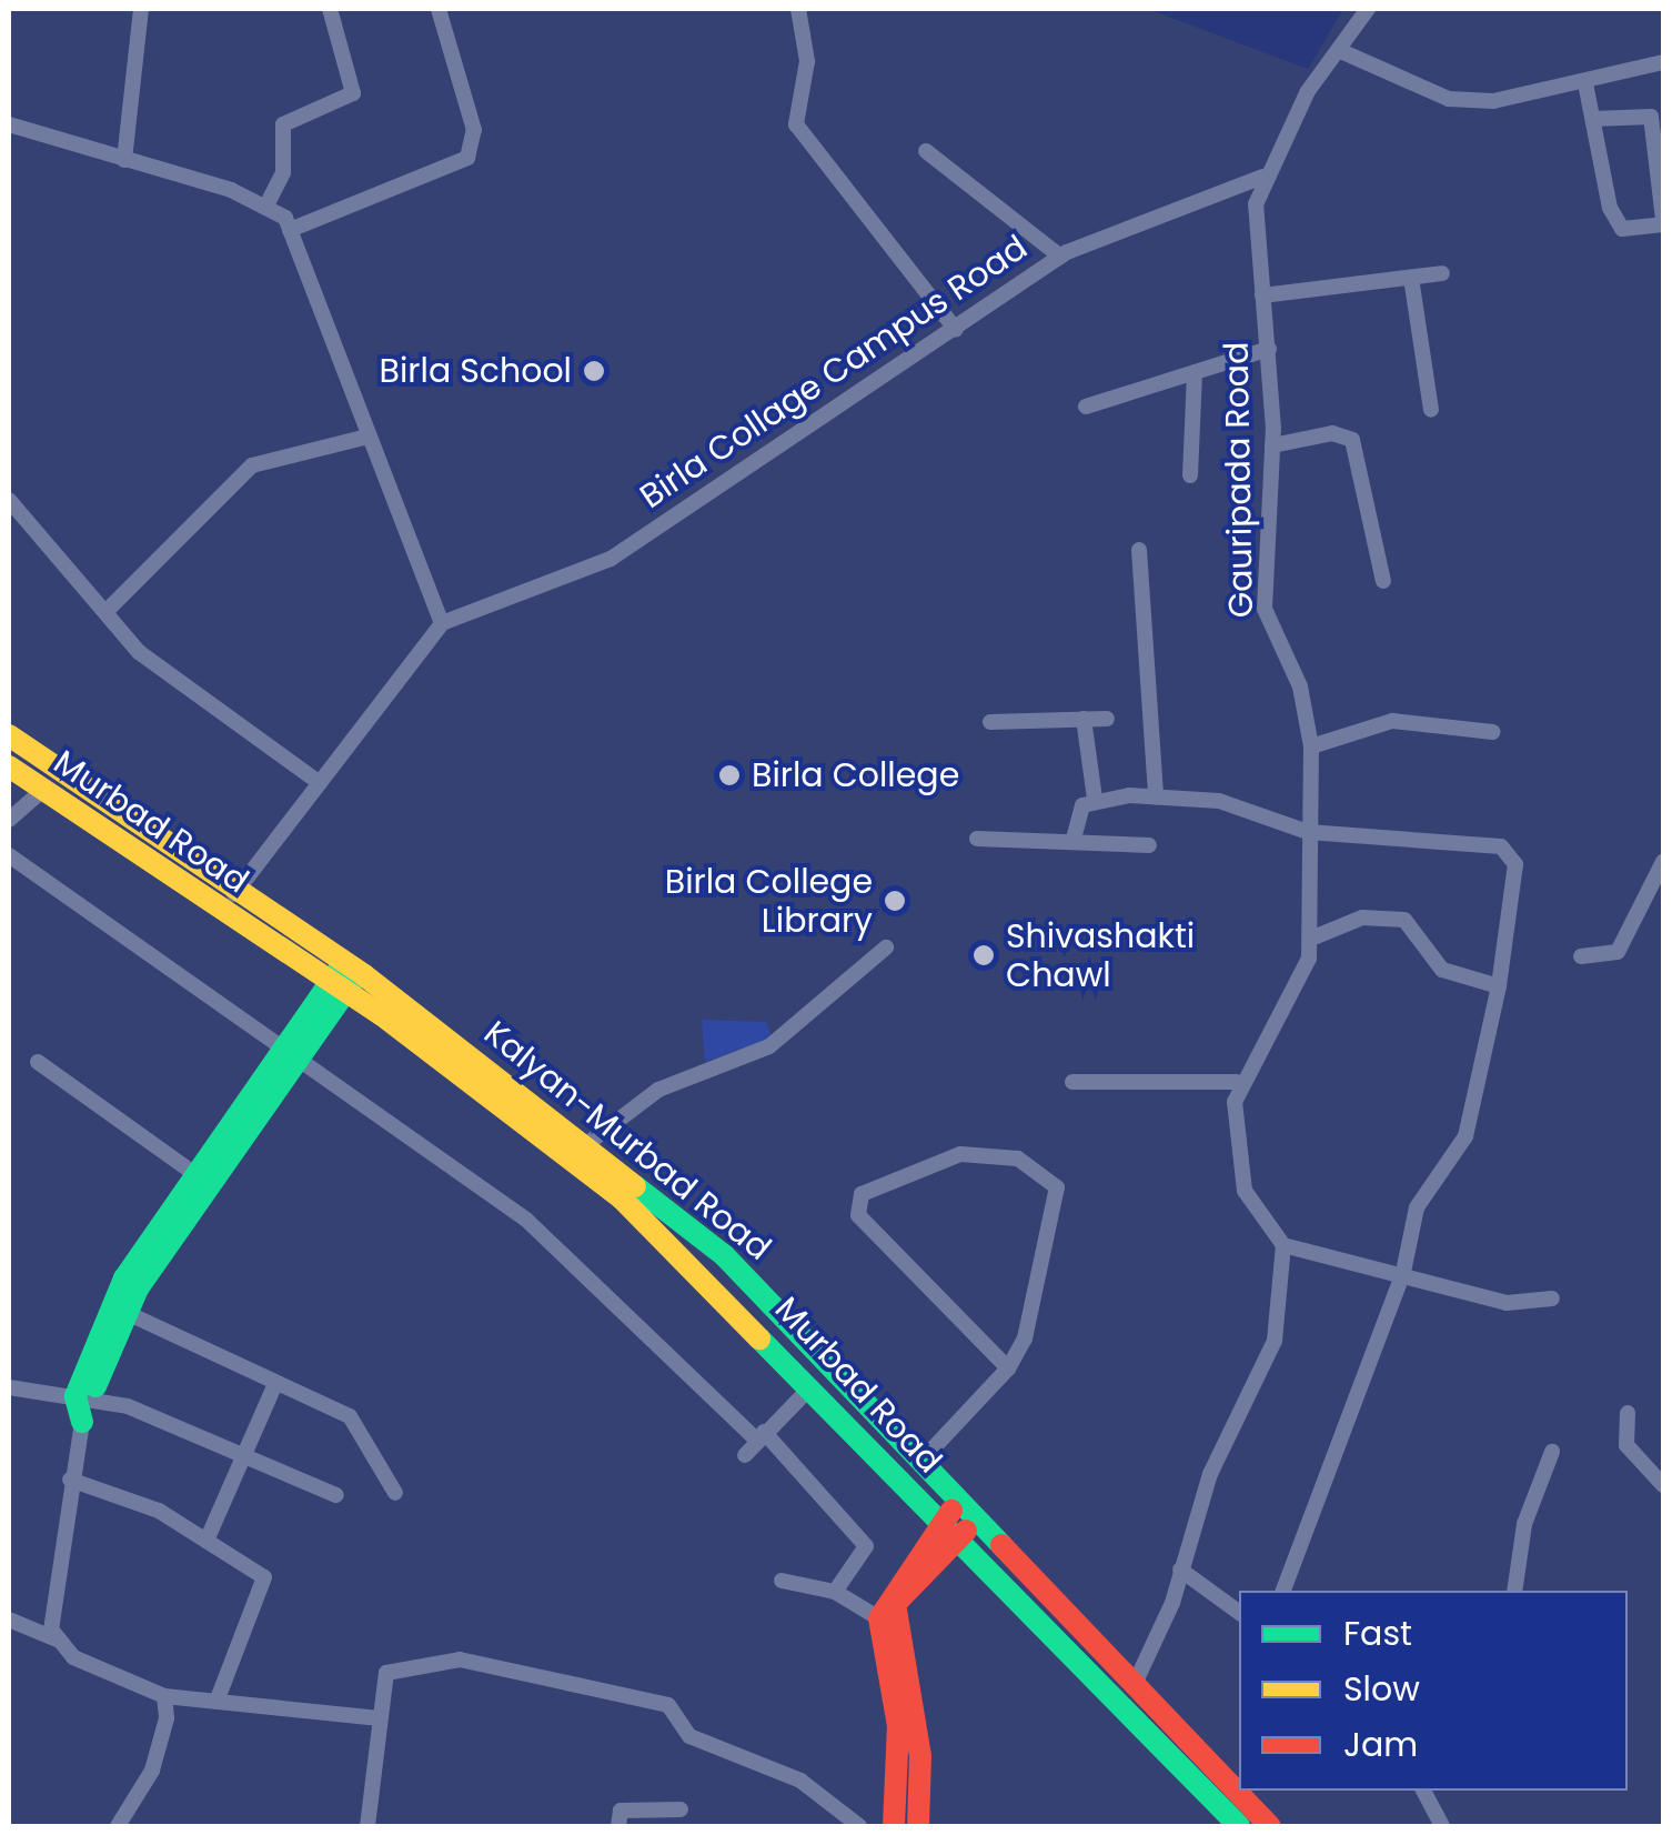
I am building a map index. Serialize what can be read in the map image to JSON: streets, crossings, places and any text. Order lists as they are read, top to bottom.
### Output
{
  "streets": {
    "main road": ["Murbad Road", "Kalyan-Murbad Road"],
    "street": ["Birla Collage Campus Road", "Gauripada Road"]
  },
  "crossings": [
    ["Birla Collage Campus Road", "Gauripada Road"],
    ["Murbad Road", "Kalyan-Murbad Road"]
  ],
  "places": [
    "Birla School",
    "Birla College",
    "Birla College Library",
    "Shivashakti Chawl"
  ],
  "legend": ["Fast", "Slow", "Jam"]
}
